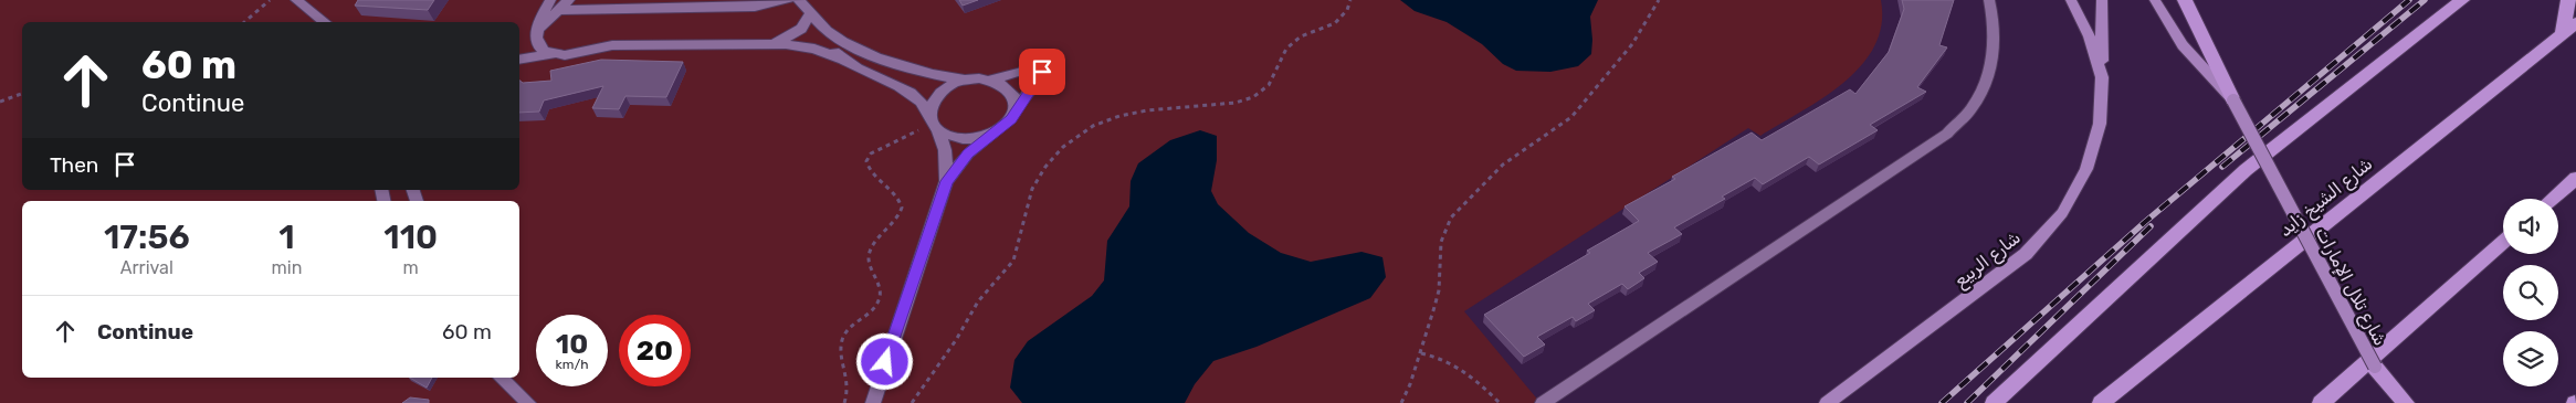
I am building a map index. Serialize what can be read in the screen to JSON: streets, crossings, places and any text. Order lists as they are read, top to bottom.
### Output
{
  "streets": {
    "highway": ["شارع الشيخ زايد"],
    "main road": ["شارع الربيع", "شارع تلال الإمارات"]
  },
  "page": {
    "turn": ["60 m", "Continue"],
    "then": "Then",
    "eta": [
      "17:56",
      "Arrival",
      "1",
      "min",
      "110",
      "m"
    ],
    "list": [
      {
        "name": "Continue",
        "value": "60 m"
      }
    ],
    "speed": "10 km/h",
    "limit": "20"
  }
}
